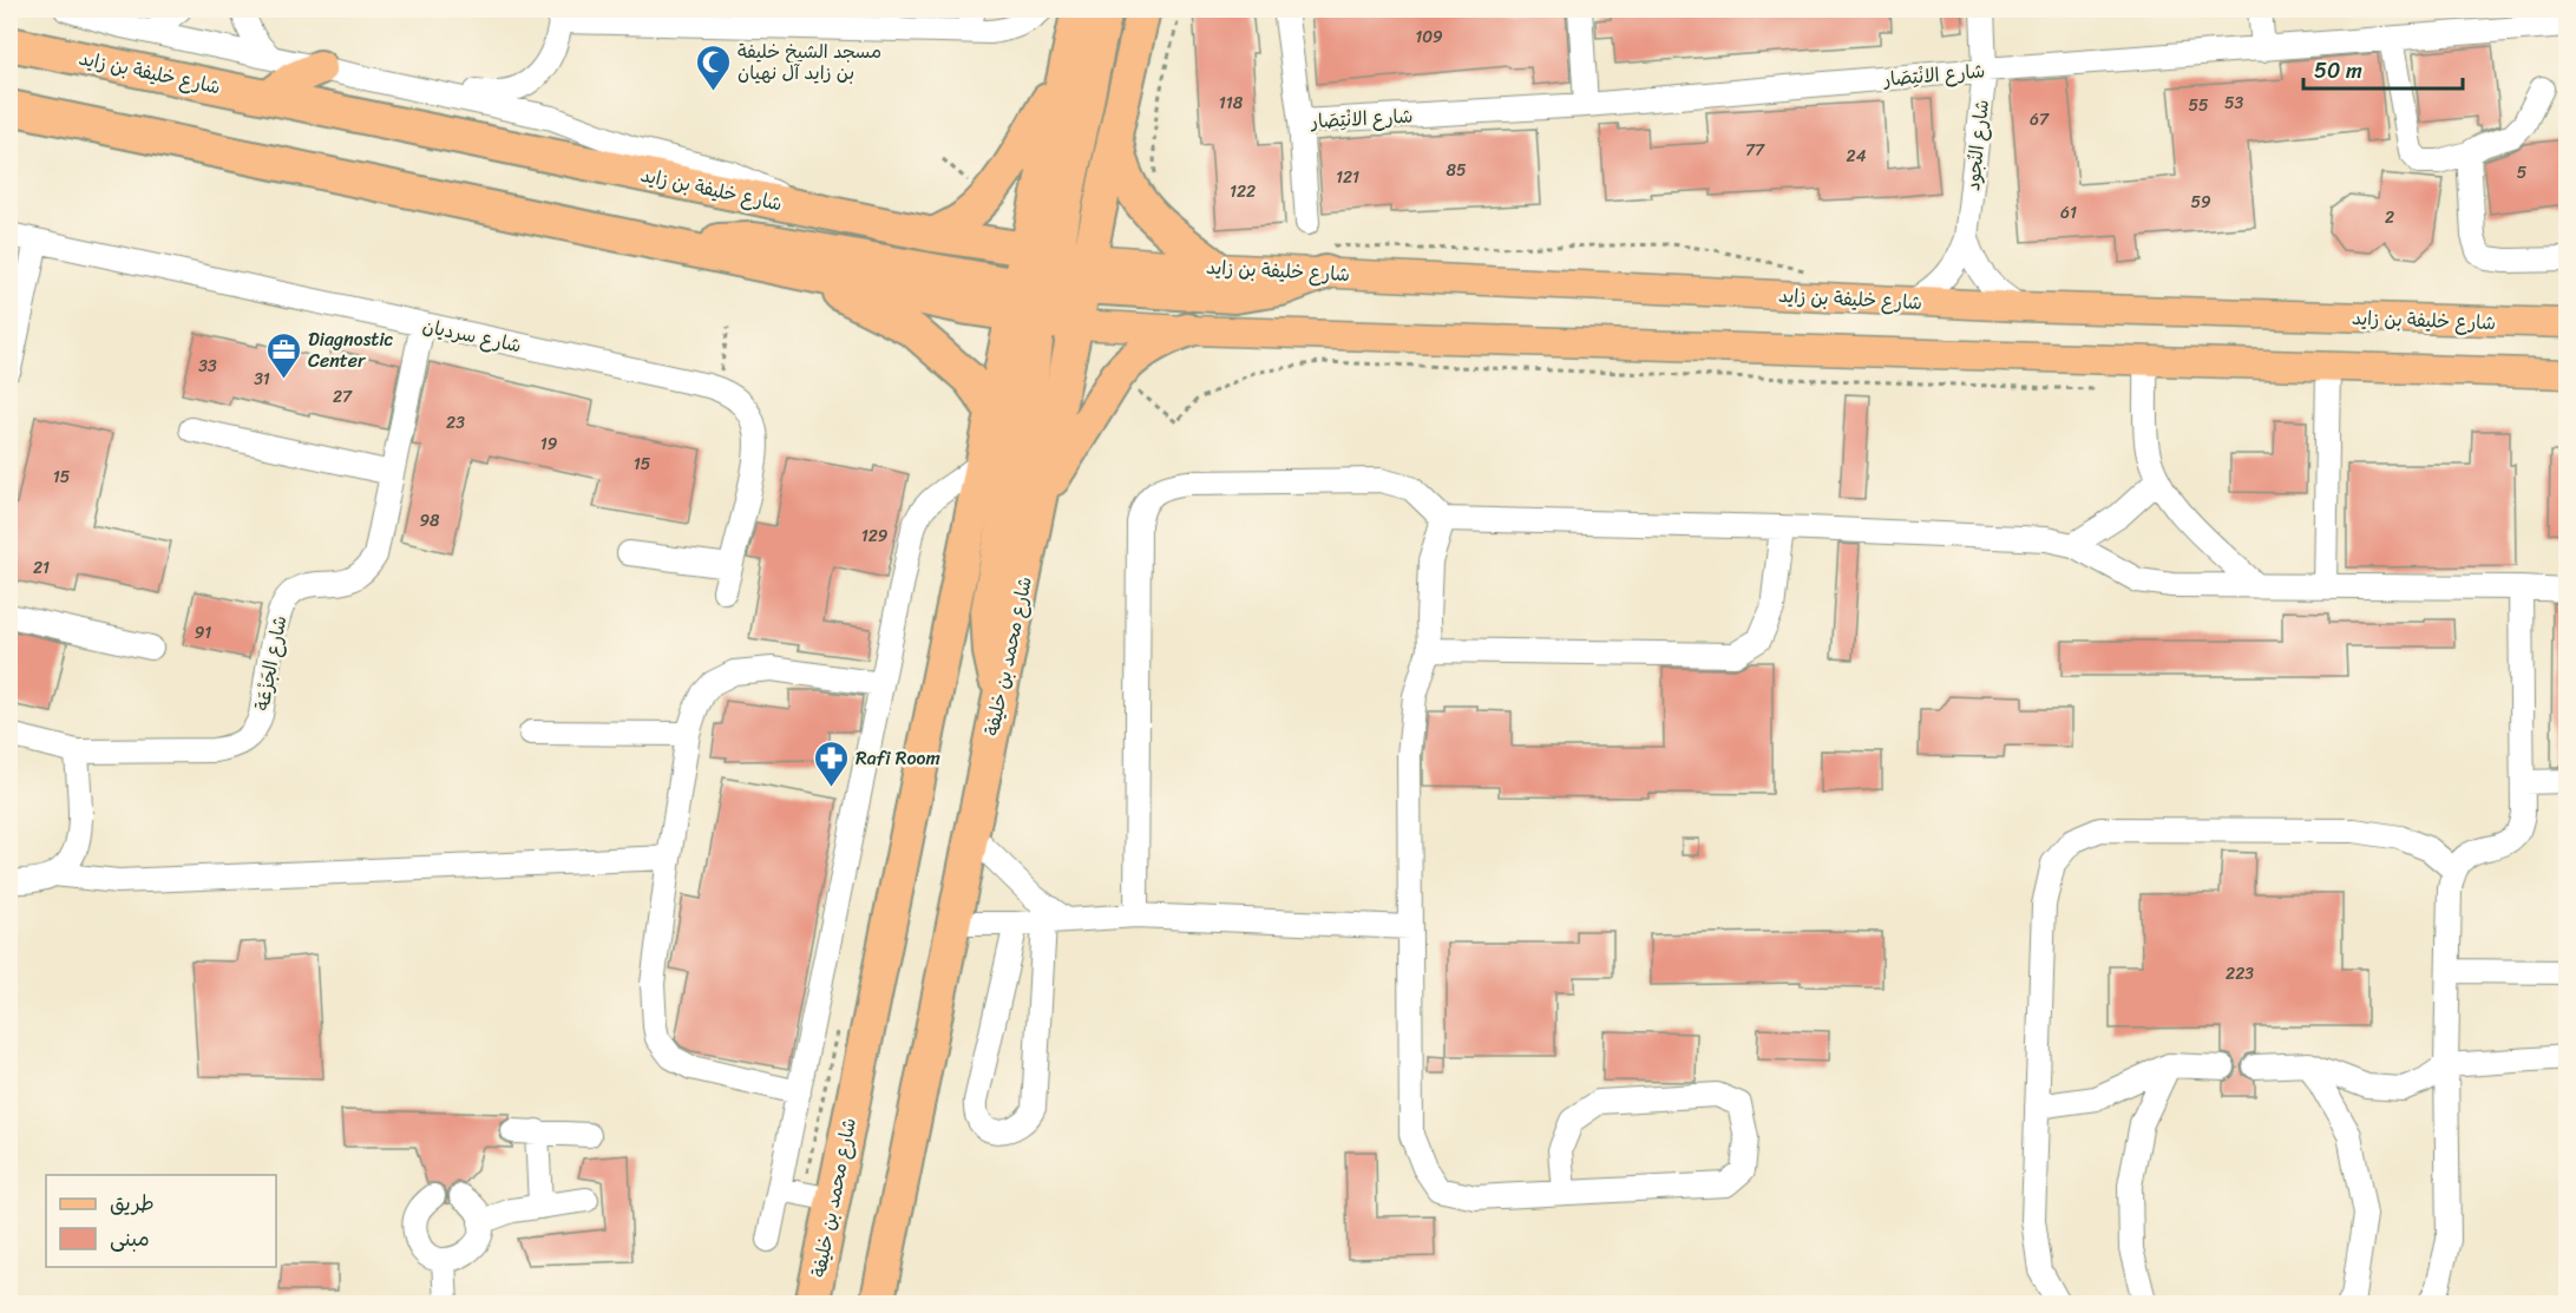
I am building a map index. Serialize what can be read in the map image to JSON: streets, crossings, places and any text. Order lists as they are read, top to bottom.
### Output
{
  "streets": {
    "highway": ["شارع خليفة بن زايد", "شارع محمد بن خليفة"],
    "street": [
      "شارع الانْتِصَار",
      "شارع النُجود",
      "شارع سرديان",
      "شارع الجَزْعَة"
    ]
  },
  "crossings": [
    ["شارع خليفة بن زايد", "شارع النُجود"],
    ["شارع خليفة بن زايد", "شارع محمد بن خليفة"],
    ["شارع الانْتِصَار", "شارع النُجود"],
    ["شارع سرديان", "شارع الجَزْعَة"]
  ],
  "places": {
    "mosque": ["مسجد الشيخ خليفة بن زايد آل نهيان"],
    "office": ["Diagnostic Center"],
    "pharmacy": ["Rafi Room"]
  },
  "house_numbers": [
    "109",
    "118",
    "53",
    "55",
    "67",
    "77",
    "24",
    "85",
    "5",
    "121",
    "122",
    "59",
    "61",
    "2",
    "33",
    "31",
    "27",
    "23",
    "19",
    "15",
    "15",
    "98",
    "129",
    "21",
    "91",
    "223"
  ],
  "legend": ["طريق", "مبنى"],
  "scale_bar": "50 m"
}
